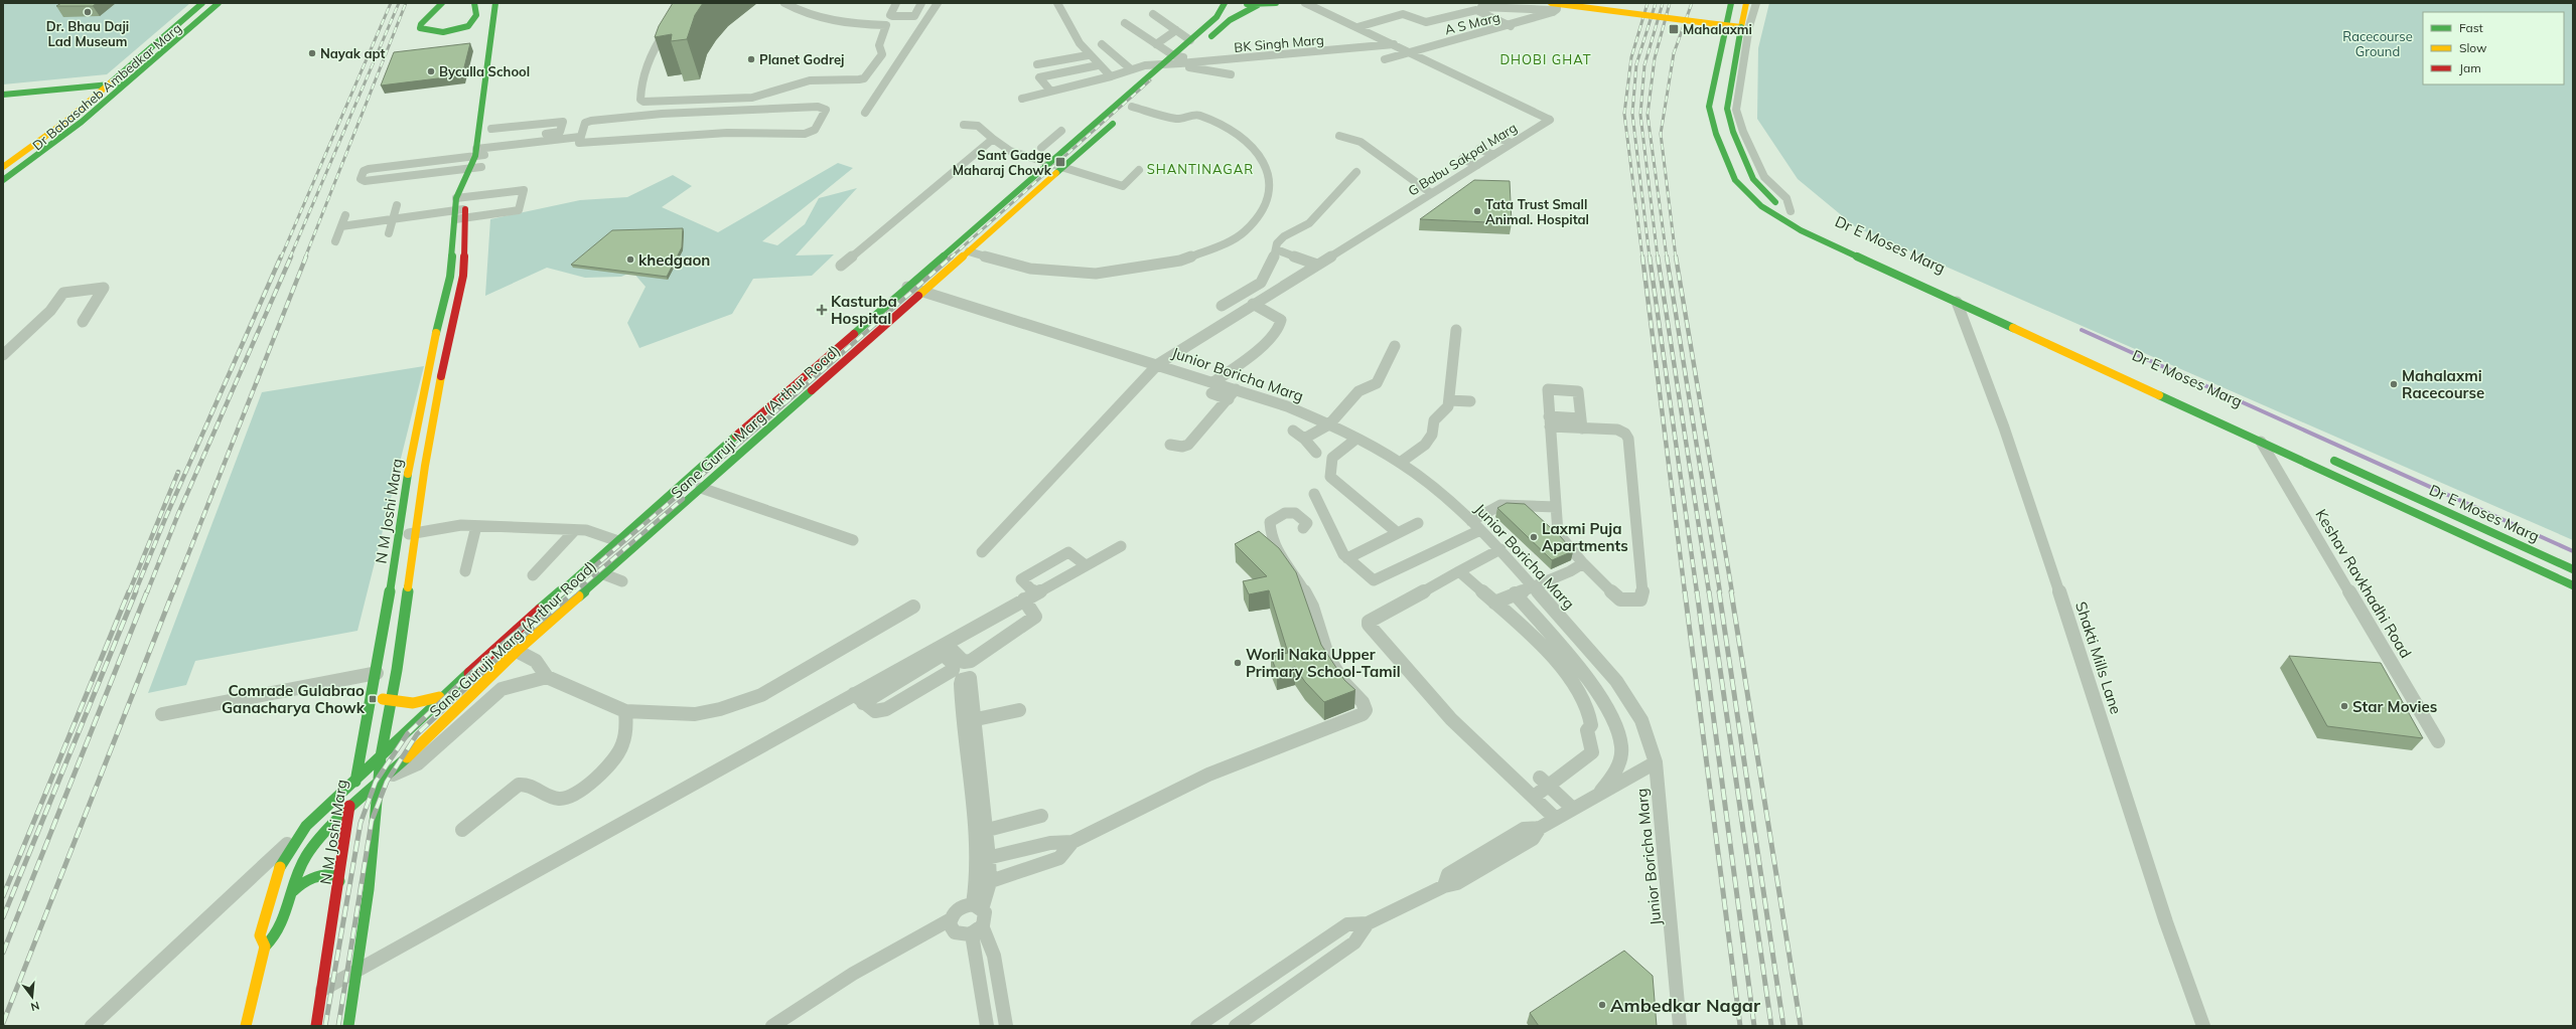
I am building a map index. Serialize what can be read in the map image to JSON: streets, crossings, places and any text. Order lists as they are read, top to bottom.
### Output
{
  "streets": {
    "main road": [
      "Dr Babasaheb Ambedkar Marg",
      "Dr E Moses Marg",
      "Sane Guruji Marg (Arthur Road)",
      "N M Joshi Marg"
    ],
    "street": [
      "A S Marg",
      "BK Singh Marg",
      "G Babu Sakpal Marg",
      "Junior Boricha Marg",
      "Keshav Ravkhadhi Road",
      "Shakti Mills Lane"
    ]
  },
  "crossings": [
    ["A S Marg", "G Babu Sakpal Marg"],
    ["BK Singh Marg", "G Babu Sakpal Marg"],
    ["G Babu Sakpal Marg", "Junior Boricha Marg"],
    ["Dr E Moses Marg", "Keshav Ravkhadhi Road"],
    ["Dr E Moses Marg", "Shakti Mills Lane"],
    ["Junior Boricha Marg", "Sane Guruji Marg (Arthur Road)"],
    ["Sane Guruji Marg (Arthur Road)", "N M Joshi Marg"]
  ],
  "districts": ["DHOBI GHAT", "SHANTINAGAR"],
  "parks": ["Racecourse Ground"],
  "places": {
    "other": [
      "Dr. Bhau Daji Lad Museum",
      "Nayak apt",
      "Planet Godrej",
      "Byculla School",
      "Tata Trust Small Animal. Hospital",
      "khedgaon",
      "Mahalaxmi Racecourse",
      "Laxmi Puja Apartments",
      "Worli Naka Upper Primary School-Tamil",
      "Star Movies",
      "Ambedkar Nagar"
    ],
    "transit": ["Mahalaxmi", "Sant Gadge Maharaj Chowk", "Comrade Gulabrao Ganacharya Chowk"],
    "health": ["Kasturba Hospital"]
  },
  "legend": ["Fast", "Slow", "Jam"],
  "north": "bottom"
}
